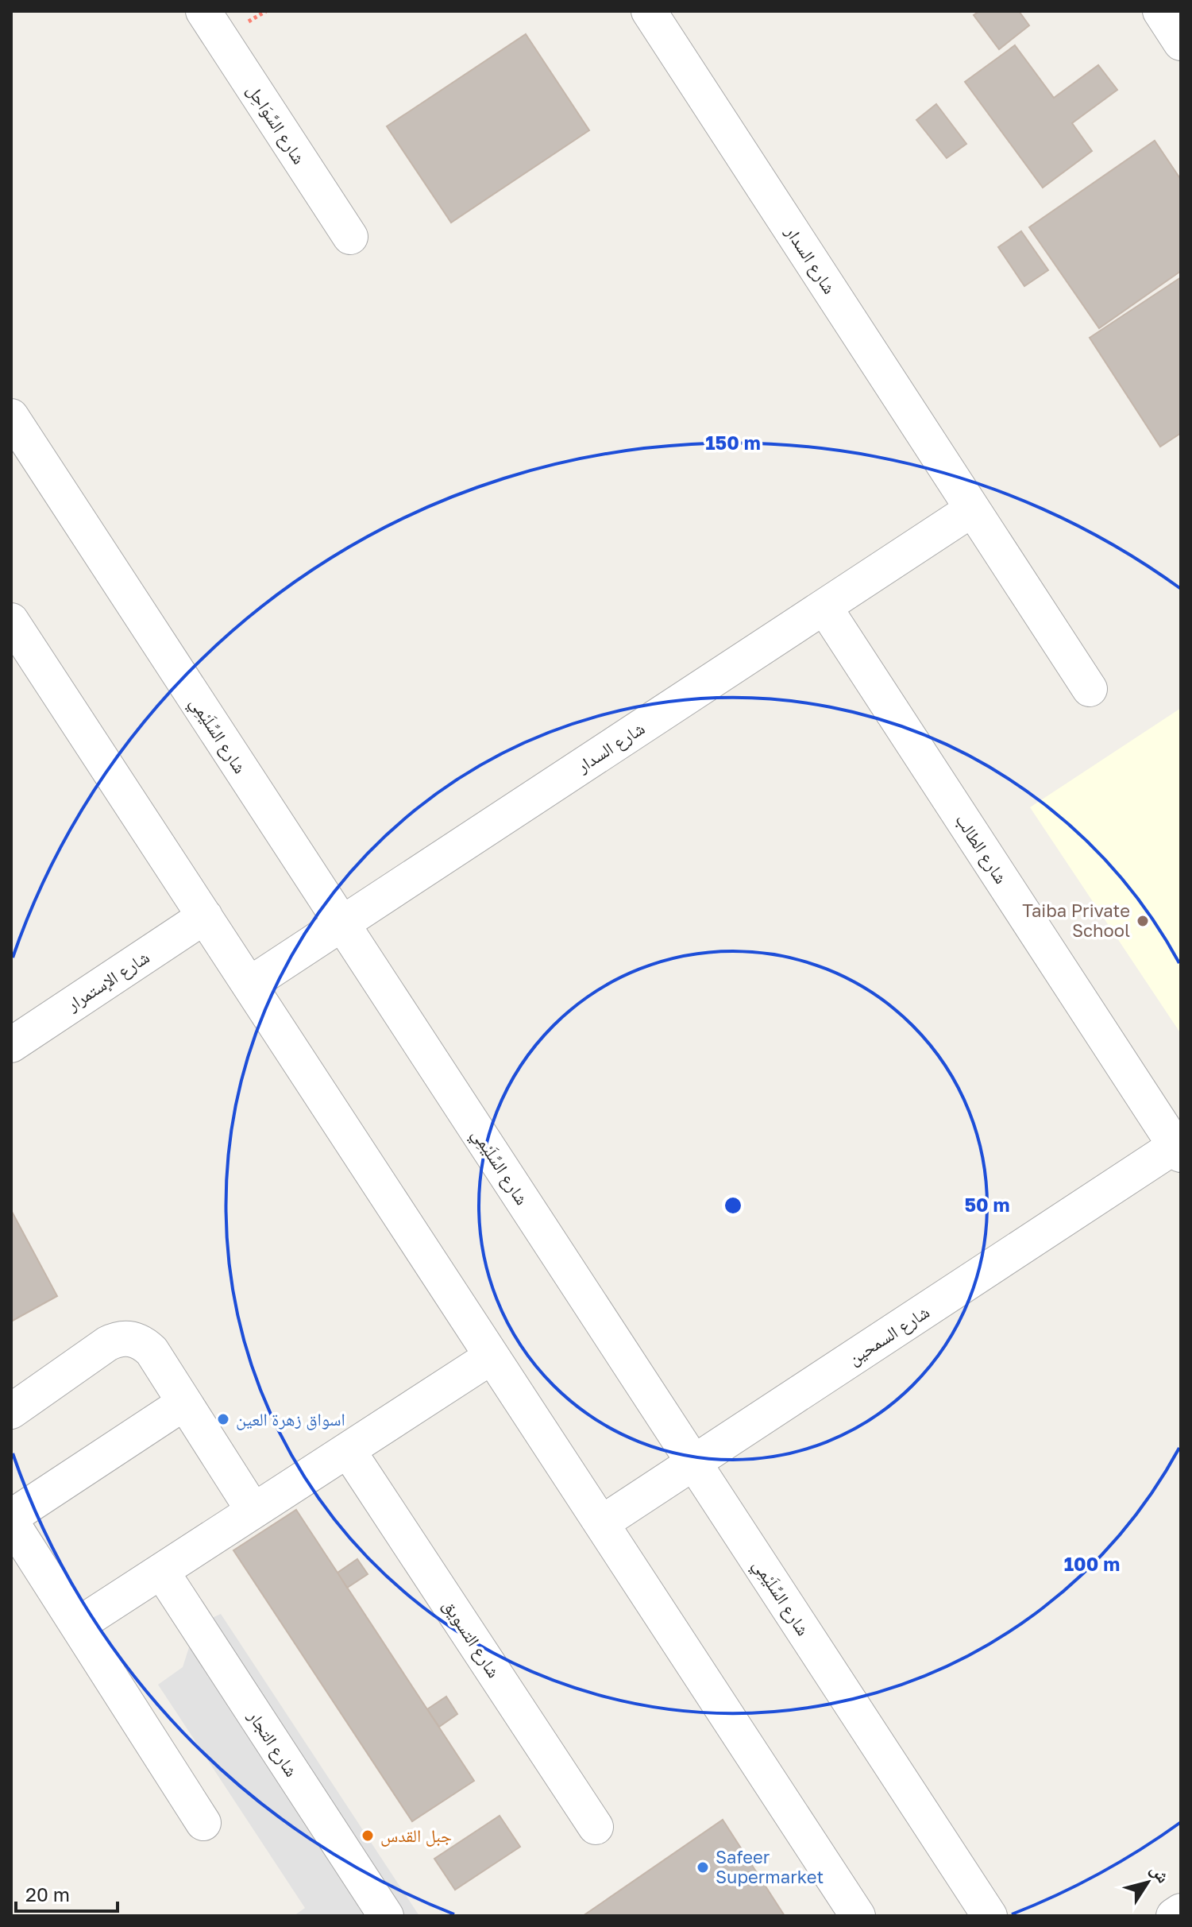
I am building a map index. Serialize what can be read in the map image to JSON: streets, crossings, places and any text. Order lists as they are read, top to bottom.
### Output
{
  "streets": {
    "street": [
      "شارع السَّوَاحِل",
      "شارع السدار",
      "شارع السِّلَيْمِي",
      "شارع الطالب",
      "شارع الإستمرار",
      "شارع السمحين",
      "شارع التسويق",
      "شارع التجار"
    ]
  },
  "crossings": [
    ["شارع السدار", "شارع السِّلَيْمِي"],
    ["شارع السدار", "شارع الطالب"],
    ["شارع السِّلَيْمِي", "شارع السمحين"],
    ["شارع الطالب", "شارع السمحين"]
  ],
  "places": [
    "Taiba Private School",
    "اسواق زهرة العين",
    "جبل القدس",
    "Safeer Supermarket"
  ],
  "scale_bar": "20 m",
  "north": "top right",
  "rings": ["150 m", "50 m", "100 m"]
}
